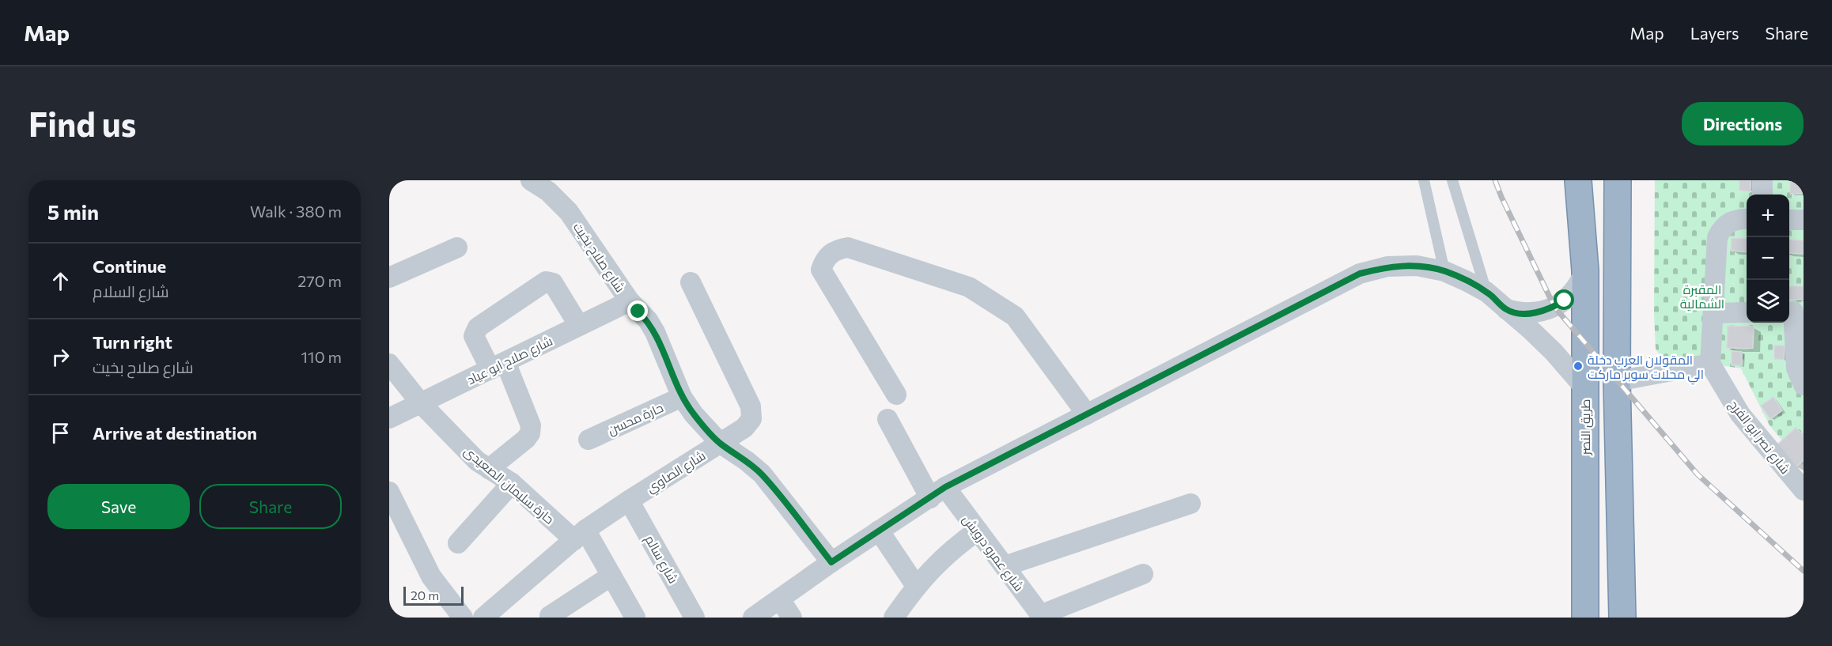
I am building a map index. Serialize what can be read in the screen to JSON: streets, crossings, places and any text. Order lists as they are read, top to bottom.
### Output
{
  "streets": {
    "highway": ["طريق النصر"],
    "street": [
      "شارع صلاح بخيت",
      "شارع صلاح ابو عياد",
      "حارة محسن",
      "شارع نصر ابو الفرج",
      "شارع الصاوي",
      "حارة سليمان الصعيدى",
      "شارع عمرو درويش",
      "شارع سالم"
    ]
  },
  "crossings": [
    ["شارع صلاح بخيت", "شارع صلاح ابو عياد"],
    ["شارع صلاح بخيت", "حارة محسن"],
    ["شارع صلاح بخيت", "شارع الصاوي"],
    ["شارع صلاح ابو عياد", "حارة سليمان الصعيدى"],
    ["شارع الصاوي", "حارة سليمان الصعيدى"],
    ["شارع الصاوي", "شارع سالم"]
  ],
  "parks": ["المقبرة الشمالية"],
  "places": ["المقولان العرب دخلة الي محلات سوبر ماركت"],
  "scale_bar": "20 m",
  "page": {
    "header": "Map",
    "nav": ["Map", "Layers", "Share"],
    "buttons": [
      "Directions",
      ["Save", "Share"]
    ],
    "title": "Find us",
    "heading": ["5 min", "Walk · 380 m"],
    "map_buttons": ["+", "−"],
    "list": [
      ["Continue", "شارع السلام", "270 m"],
      ["Turn right", "شارع صلاح بخيت", "110 m"],
      "Arrive at destination"
    ],
    "scale": "20 m"
  }
}
